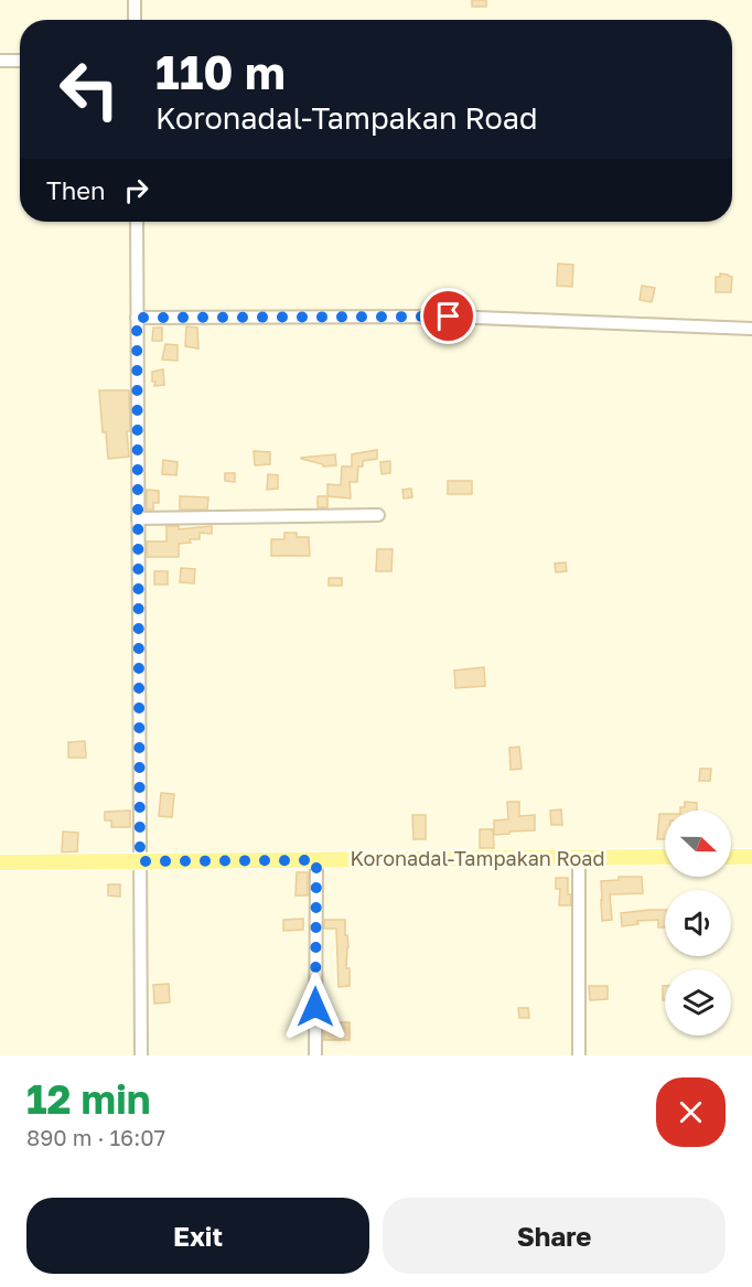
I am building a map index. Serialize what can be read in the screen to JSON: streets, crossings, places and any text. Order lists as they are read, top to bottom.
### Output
{
  "streets": {
    "main road": ["Koronadal-Tampakan Road"]
  },
  "north": "right",
  "page": {
    "turn": ["110 m", "Koronadal-Tampakan Road"],
    "then": "Then",
    "heading": ["12 min", "890 m · 16:07"],
    "buttons": ["Exit", "Share"]
  }
}
